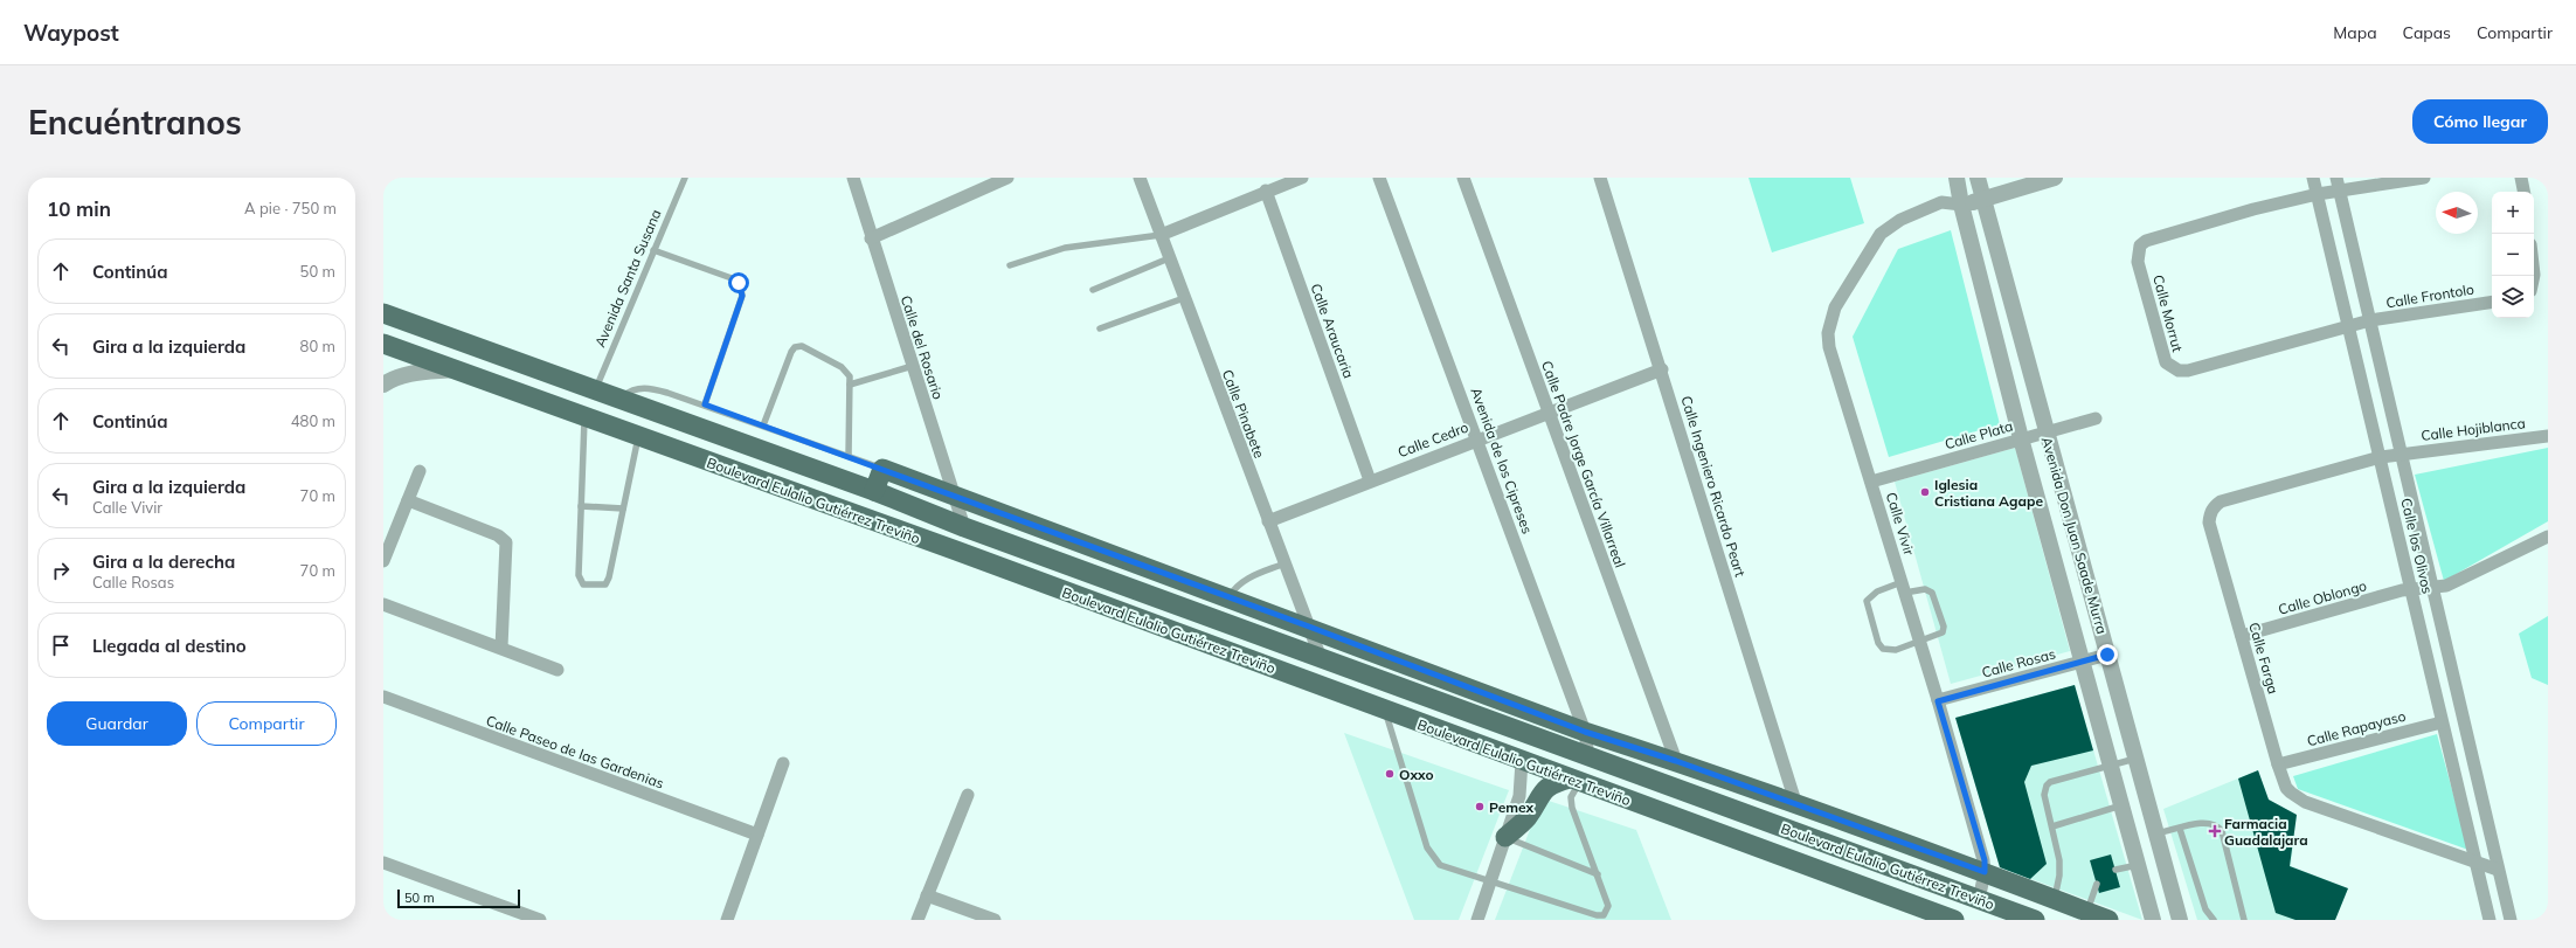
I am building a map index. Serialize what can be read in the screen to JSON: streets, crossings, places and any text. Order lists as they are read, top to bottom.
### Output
{
  "streets": {
    "main road": ["Boulevard Eulalio Gutiérrez Treviño"],
    "street": [
      "Calle Frontolo",
      "Calle Morrut",
      "Calle Araucaria",
      "Calle del Rosario",
      "Calle Pinabete",
      "Calle Hojiblanca",
      "Calle Plata",
      "Calle Cedro",
      "Avenida de los Cipreses",
      "Calle Padre Jorge García Villarreal",
      "Calle Ingeniero Ricardo Peart",
      "Calle Vivir",
      "Avenida Don Juan Saade Murra",
      "Calle los Olivos",
      "Calle Oblongo",
      "Calle Farga",
      "Calle Rosas",
      "Calle Rapayaso",
      "Calle Paseo de las Gardenias"
    ],
    "lane": ["Avenida Santa Susana"]
  },
  "crossings": [
    ["Avenida Santa Susana", "Boulevard Eulalio Gutiérrez Treviño"],
    ["Calle Frontolo", "Calle Morrut"],
    ["Calle Frontolo", "Calle los Olivos"],
    ["Calle Morrut", "Calle los Olivos"],
    ["Calle Araucaria", "Calle Cedro"],
    ["Calle del Rosario", "Boulevard Eulalio Gutiérrez Treviño"],
    ["Calle Pinabete", "Calle Cedro"],
    ["Calle Pinabete", "Boulevard Eulalio Gutiérrez Treviño"],
    ["Calle Hojiblanca", "Calle los Olivos"],
    ["Calle Hojiblanca", "Calle Farga"],
    ["Calle Plata", "Calle Vivir"],
    ["Calle Plata", "Avenida Don Juan Saade Murra"],
    ["Calle Cedro", "Avenida de los Cipreses"],
    ["Calle Cedro", "Calle Padre Jorge García Villarreal"],
    ["Calle Cedro", "Calle Ingeniero Ricardo Peart"],
    ["Avenida de los Cipreses", "Boulevard Eulalio Gutiérrez Treviño"],
    ["Calle Padre Jorge García Villarreal", "Boulevard Eulalio Gutiérrez Treviño"],
    ["Calle Ingeniero Ricardo Peart", "Boulevard Eulalio Gutiérrez Treviño"],
    ["Boulevard Eulalio Gutiérrez Treviño", "Calle Vivir"],
    ["Calle Vivir", "Calle Rosas"],
    ["Avenida Don Juan Saade Murra", "Calle Rosas"],
    ["Calle los Olivos", "Calle Oblongo"],
    ["Calle los Olivos", "Calle Farga"],
    ["Calle los Olivos", "Calle Rapayaso"],
    ["Calle Oblongo", "Calle Farga"],
    ["Calle Farga", "Calle Rapayaso"]
  ],
  "places": {
    "other": ["Iglesia Cristiana Agape", "Oxxo", "Pemex"],
    "health": ["Farmacia Guadalajara"]
  },
  "scale_bar": "50 m",
  "north": "left",
  "page": {
    "header": "Waypost",
    "nav": ["Mapa", "Capas", "Compartir"],
    "buttons": [
      "Cómo llegar",
      ["Guardar", "Compartir"]
    ],
    "title": "Encuéntranos",
    "heading": ["10 min", "A pie · 750 m"],
    "map_buttons": ["+", "−"],
    "list": [
      ["Continúa", "50 m"],
      ["Gira a la izquierda", "80 m"],
      ["Continúa", "480 m"],
      ["Gira a la izquierda", "Calle Vivir", "70 m"],
      ["Gira a la derecha", "Calle Rosas", "70 m"],
      "Llegada al destino"
    ],
    "scale": "50 m"
  }
}
